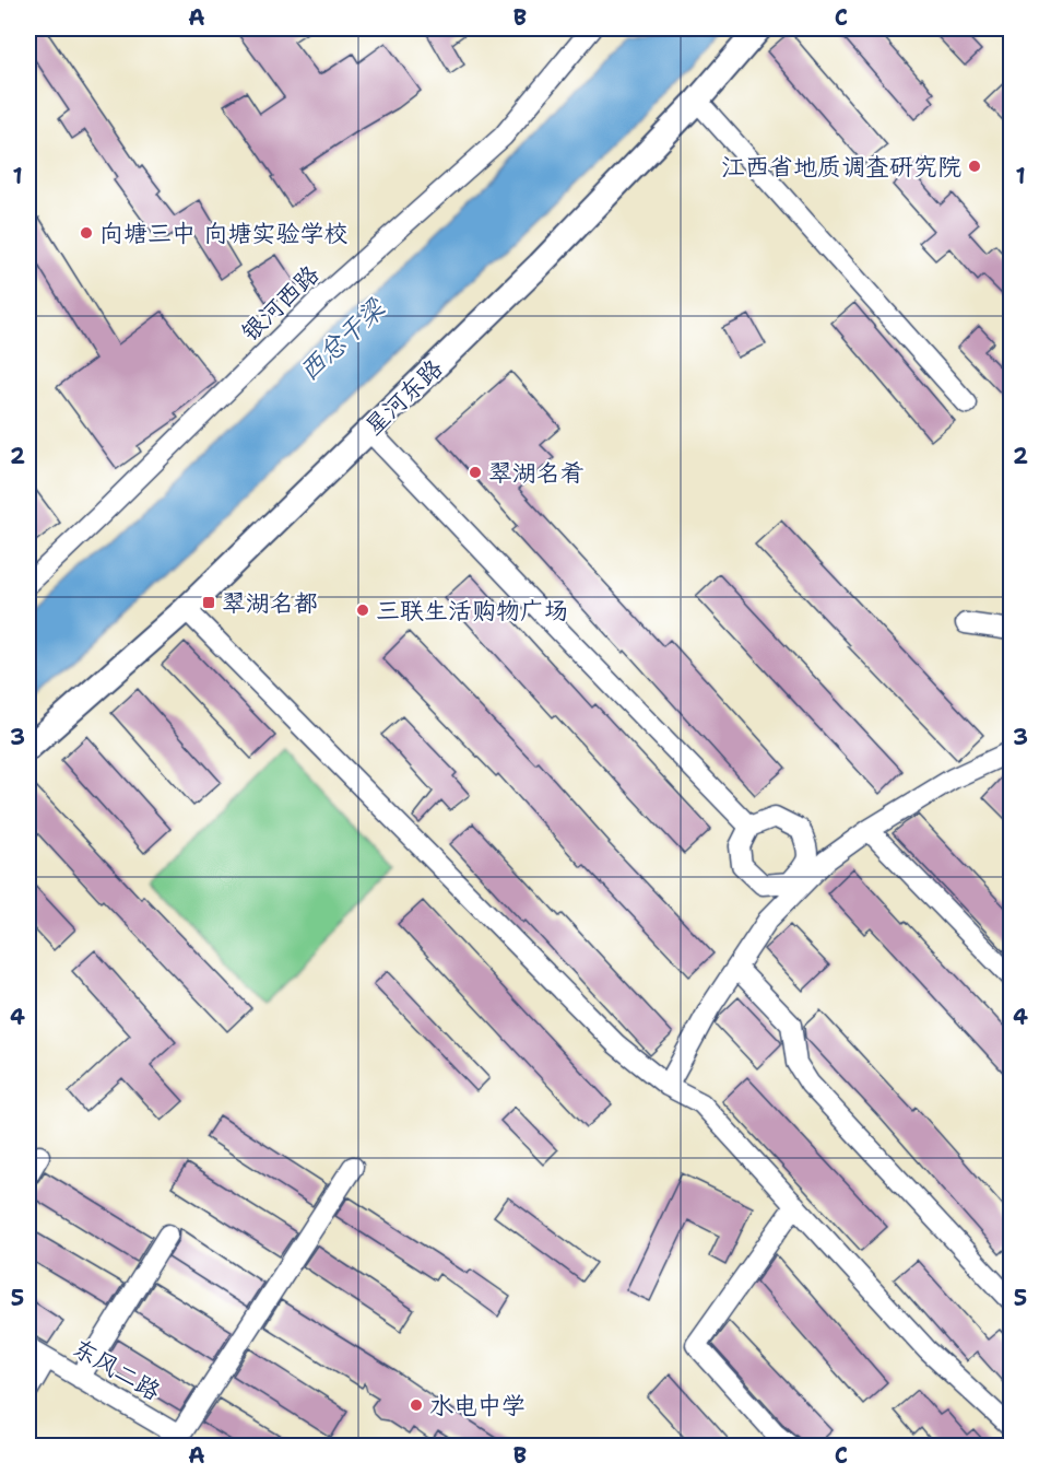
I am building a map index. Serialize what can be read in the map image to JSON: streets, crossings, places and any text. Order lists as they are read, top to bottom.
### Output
{
  "streets": {
    "main road": ["星河东路"],
    "street": ["银河西路", "东风二路"]
  },
  "water": ["西总干梁"],
  "places": {
    "other": [
      "江西省地质调查研究院",
      "向塘三中 向塘实验学校",
      "翠湖名肴",
      "三联生活购物广场",
      "水电中学"
    ],
    "transit": ["翠湖名都"]
  },
  "grid": {
    "columns": ["A", "B", "C"],
    "rows": [
      "1",
      "2",
      "3",
      "4",
      "5"
    ]
  }
}
